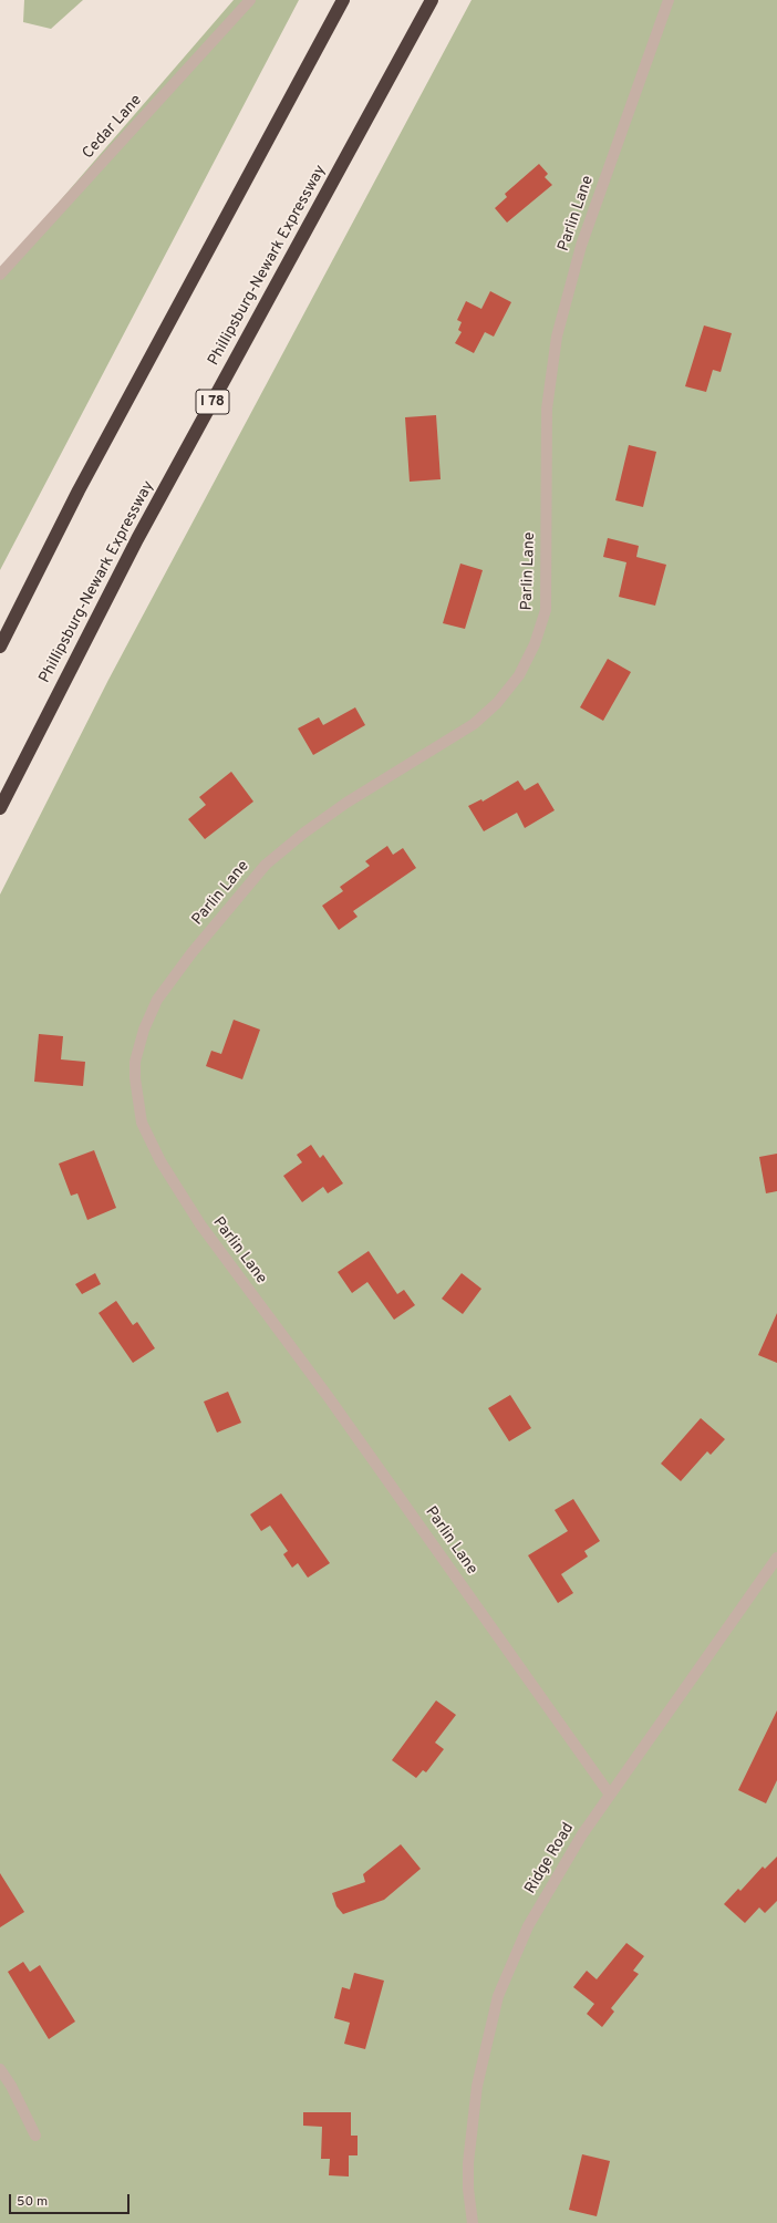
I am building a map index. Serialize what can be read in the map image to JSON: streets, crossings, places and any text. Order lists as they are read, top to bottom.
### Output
{
  "streets": {
    "highway": ["Phillipsburg-Newark Expressway", "I 78"],
    "street": ["Cedar Lane", "Parlin Lane", "Ridge Road"]
  },
  "crossings": [
    ["Parlin Lane", "Ridge Road"]
  ],
  "scale_bar": "50 m"
}
